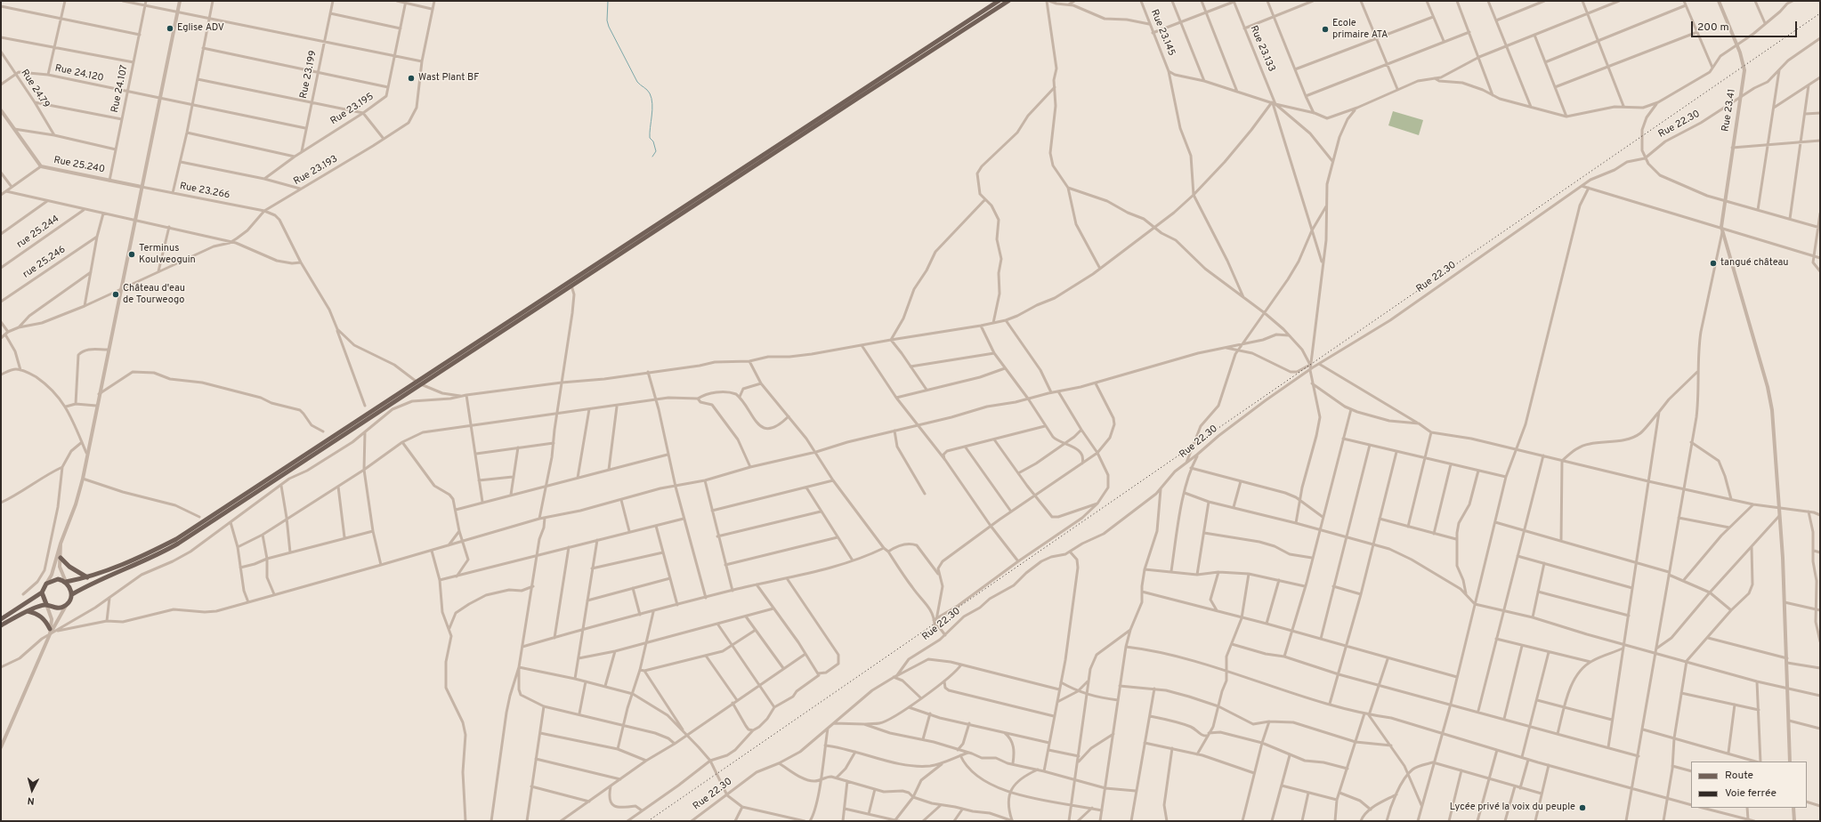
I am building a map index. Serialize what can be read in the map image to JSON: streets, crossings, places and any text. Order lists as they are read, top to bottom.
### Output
{
  "streets": {
    "street": [
      "Rue 23.145",
      "Rue 23.133",
      "Rue 24.120",
      "Rue 23.199",
      "Rue 24.79",
      "Rue 24.107",
      "Rue 23.195",
      "Rue 23.41",
      "Rue 22.30",
      "Rue 25.240",
      "Rue 23.193",
      "Rue 23.266",
      "rue 25.244",
      "rue 25.246"
    ]
  },
  "crossings": [
    ["Rue 24.120", "Rue 23.199"],
    ["Rue 24.120", "Rue 24.79"],
    ["Rue 24.120", "Rue 24.107"],
    ["Rue 23.199", "Rue 23.195"],
    ["Rue 24.107", "Rue 25.240"],
    ["Rue 23.41", "Rue 22.30"],
    ["Rue 25.240", "Rue 23.266"],
    ["Rue 23.193", "Rue 23.266"]
  ],
  "places": [
    "Eglise ADV",
    "Ecole primaire ATA",
    "Wast Plant BF",
    "Terminus Koulweoguin",
    "tangué château",
    "Château d'eau de Tourweogo",
    "Lycée privé la voix du peuple"
  ],
  "legend": ["Route", "Voie ferrée"],
  "scale_bar": "200 m",
  "north": "bottom"
}
